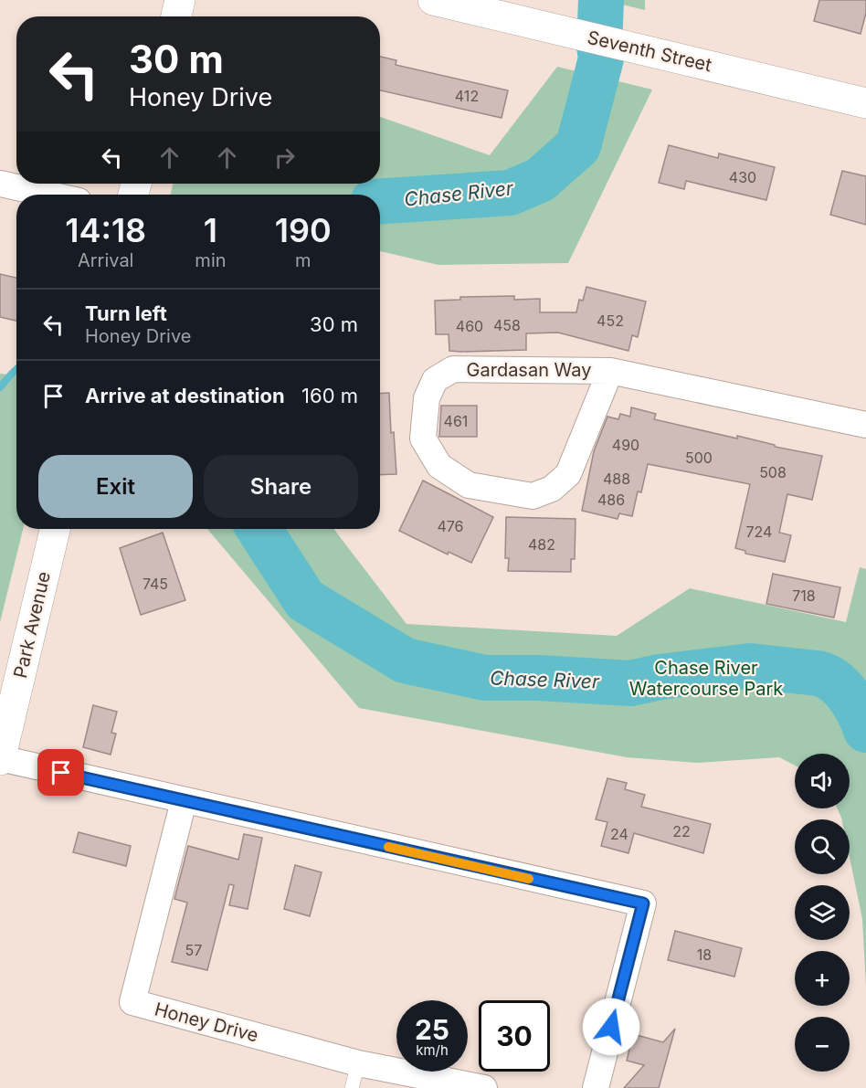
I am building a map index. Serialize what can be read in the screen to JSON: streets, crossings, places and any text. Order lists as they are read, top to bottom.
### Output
{
  "streets": {
    "street": [
      "Seventh Street",
      "Gardasan Way",
      "Park Avenue",
      "Honey Drive"
    ]
  },
  "water": ["Chase River"],
  "parks": ["Chase River Watercourse Park"],
  "house_numbers": [
    "412",
    "430",
    "452",
    "458",
    "460",
    "461",
    "490",
    "500",
    "508",
    "488",
    "486",
    "476",
    "724",
    "482",
    "745",
    "718",
    "22",
    "24",
    "57",
    "18"
  ],
  "page": {
    "turn": ["30 m", "Honey Drive"],
    "eta": [
      "14:18",
      "Arrival",
      "1",
      "min",
      "190",
      "m"
    ],
    "list": [
      {
        "name": "Turn left",
        "note": "Honey Drive",
        "value": "30 m"
      },
      {
        "name": "Arrive at destination",
        "value": "160 m"
      }
    ],
    "buttons": ["Exit", "Share"],
    "map_buttons": ["+", "−"],
    "speed": "25 km/h",
    "limit": "30"
  }
}
